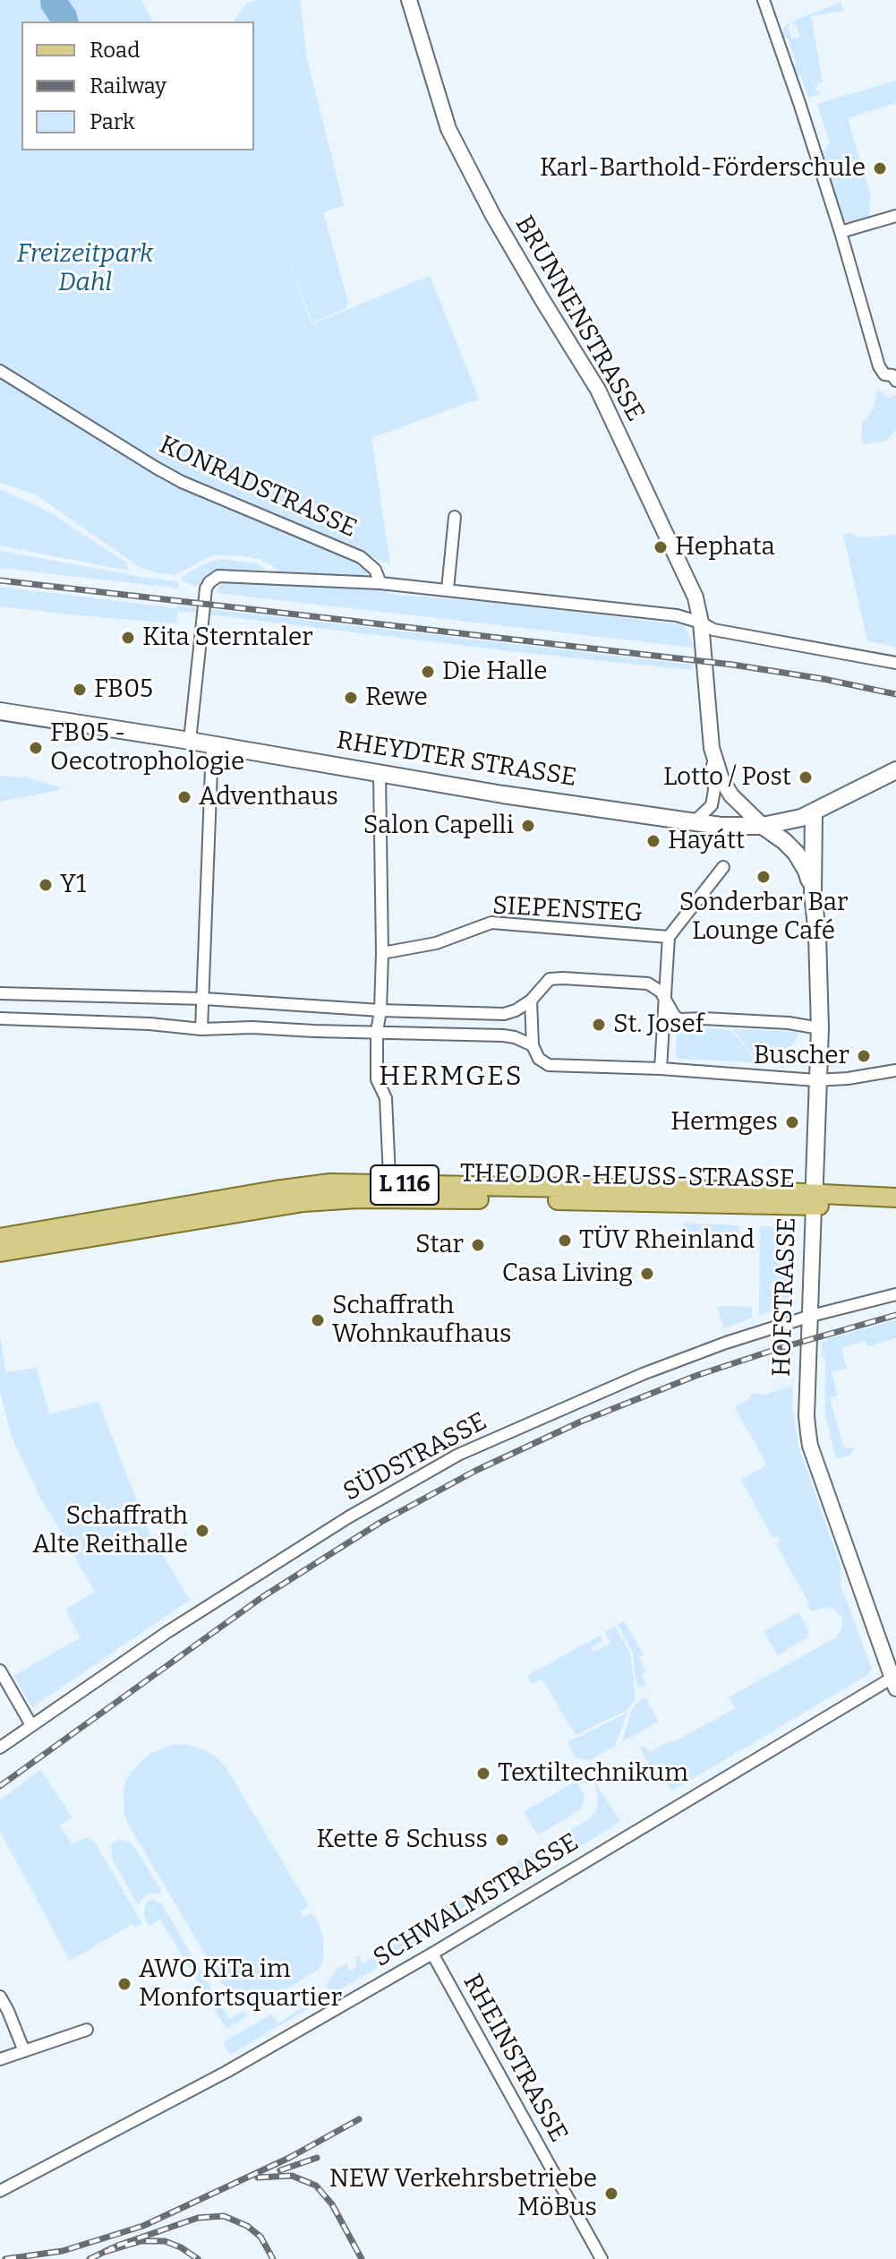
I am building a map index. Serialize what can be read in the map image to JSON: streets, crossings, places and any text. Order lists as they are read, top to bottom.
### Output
{
  "streets": {
    "main road": [
      "RHEYDTER STRASSE",
      "THEODOR-HEUSS-STRASSE",
      "L 116",
      "HOFSTRASSE"
    ],
    "street": [
      "BRUNNENSTRASSE",
      "KONRADSTRASSE",
      "SIEPENSTEG",
      "SÜDSTRASSE",
      "SCHWALMSTRASSE",
      "RHEINSTRASSE"
    ]
  },
  "crossings": [
    ["BRUNNENSTRASSE", "RHEYDTER STRASSE"],
    ["BRUNNENSTRASSE", "HOFSTRASSE"],
    ["RHEYDTER STRASSE", "HOFSTRASSE"],
    ["THEODOR-HEUSS-STRASSE", "HOFSTRASSE"],
    ["HOFSTRASSE", "SÜDSTRASSE"],
    ["HOFSTRASSE", "SCHWALMSTRASSE"],
    ["SCHWALMSTRASSE", "RHEINSTRASSE"]
  ],
  "districts": ["HERMGES"],
  "parks": ["Freizeitpark Dahl"],
  "places": [
    "Karl-Barthold-Förderschule",
    "Hephata",
    "Kita Sterntaler",
    "Die Halle",
    "FB05",
    "Rewe",
    "FB05 - Oecotrophologie",
    "Lotto / Post",
    "Adventhaus",
    "Salon Capelli",
    "Hayátt",
    "Sonderbar Bar Lounge Café",
    "Y1",
    "St. Josef",
    "Buscher",
    "Hermges",
    "TÜV Rheinland",
    "Star",
    "Casa Living",
    "Schaffrath Wohnkaufhaus",
    "Schaffrath Alte Reithalle",
    "Textiltechnikum",
    "Kette & Schuss",
    "AWO KiTa im Monfortsquartier",
    "NEW Verkehrsbetriebe MöBus"
  ],
  "legend": ["Road", "Railway", "Park"]
}
